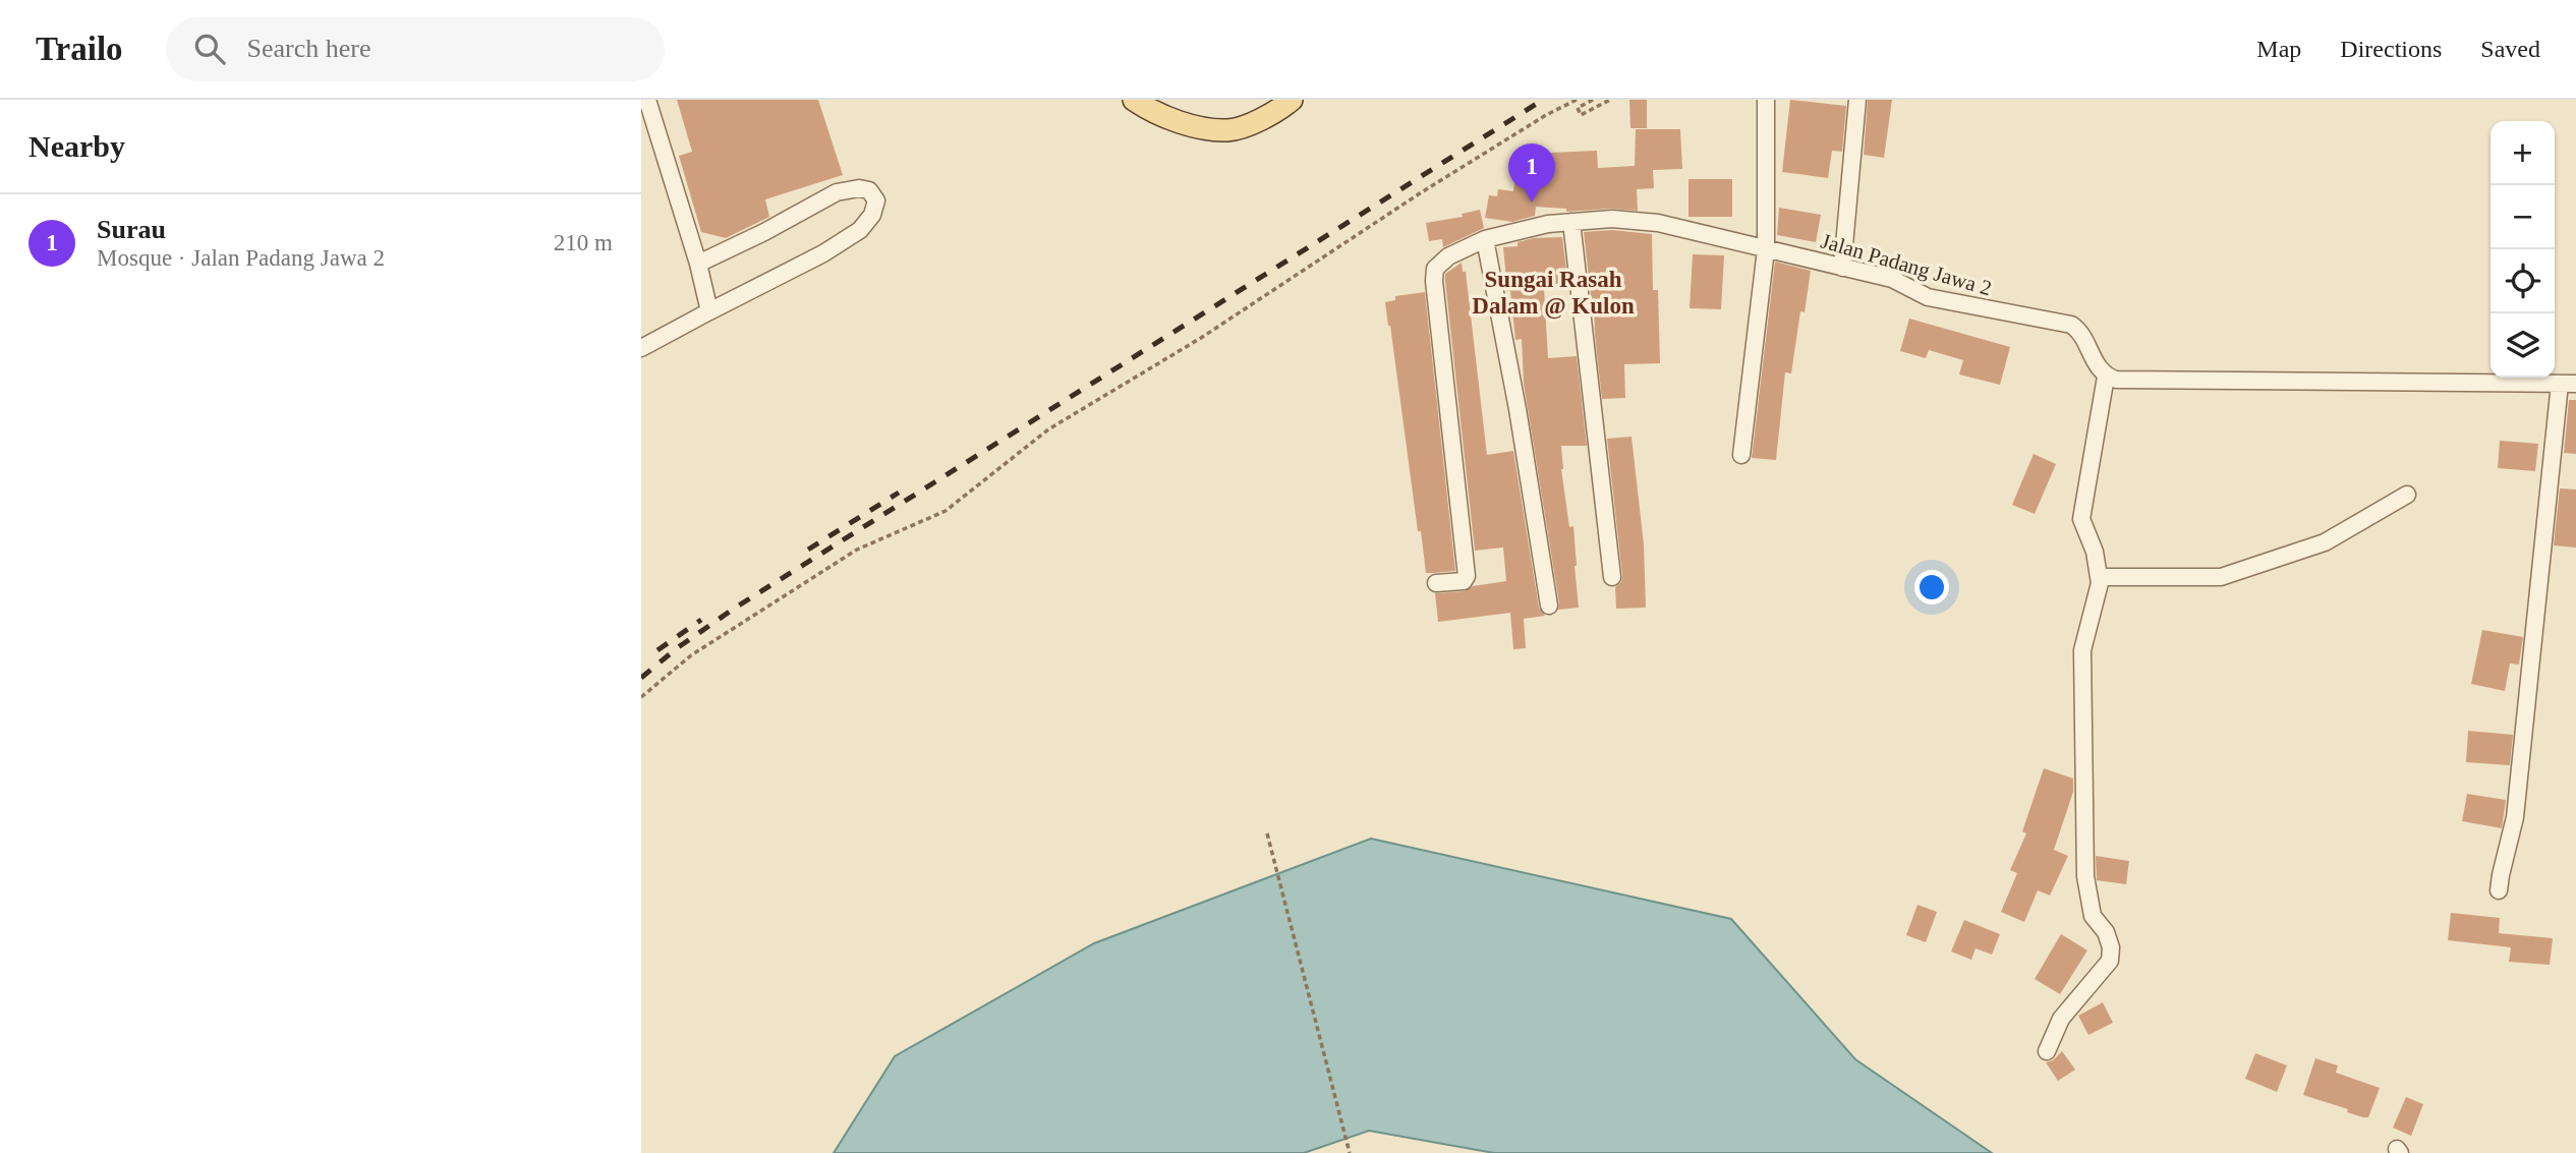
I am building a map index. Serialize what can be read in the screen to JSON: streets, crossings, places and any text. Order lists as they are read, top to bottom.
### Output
{
  "streets": {
    "street": ["Jalan Padang Jawa 2"]
  },
  "districts": ["Sungai Rasah Dalam @ Kulon"],
  "page": {
    "header": "Trailo",
    "search": "Search here",
    "nav": ["Map", "Directions", "Saved"],
    "heading": "Nearby",
    "map_buttons": ["+", "−"],
    "pins": "1",
    "list": [
      {
        "mark": "1",
        "name": "Surau",
        "note": "Mosque · Jalan Padang Jawa 2",
        "value": "210 m"
      }
    ]
  }
}
